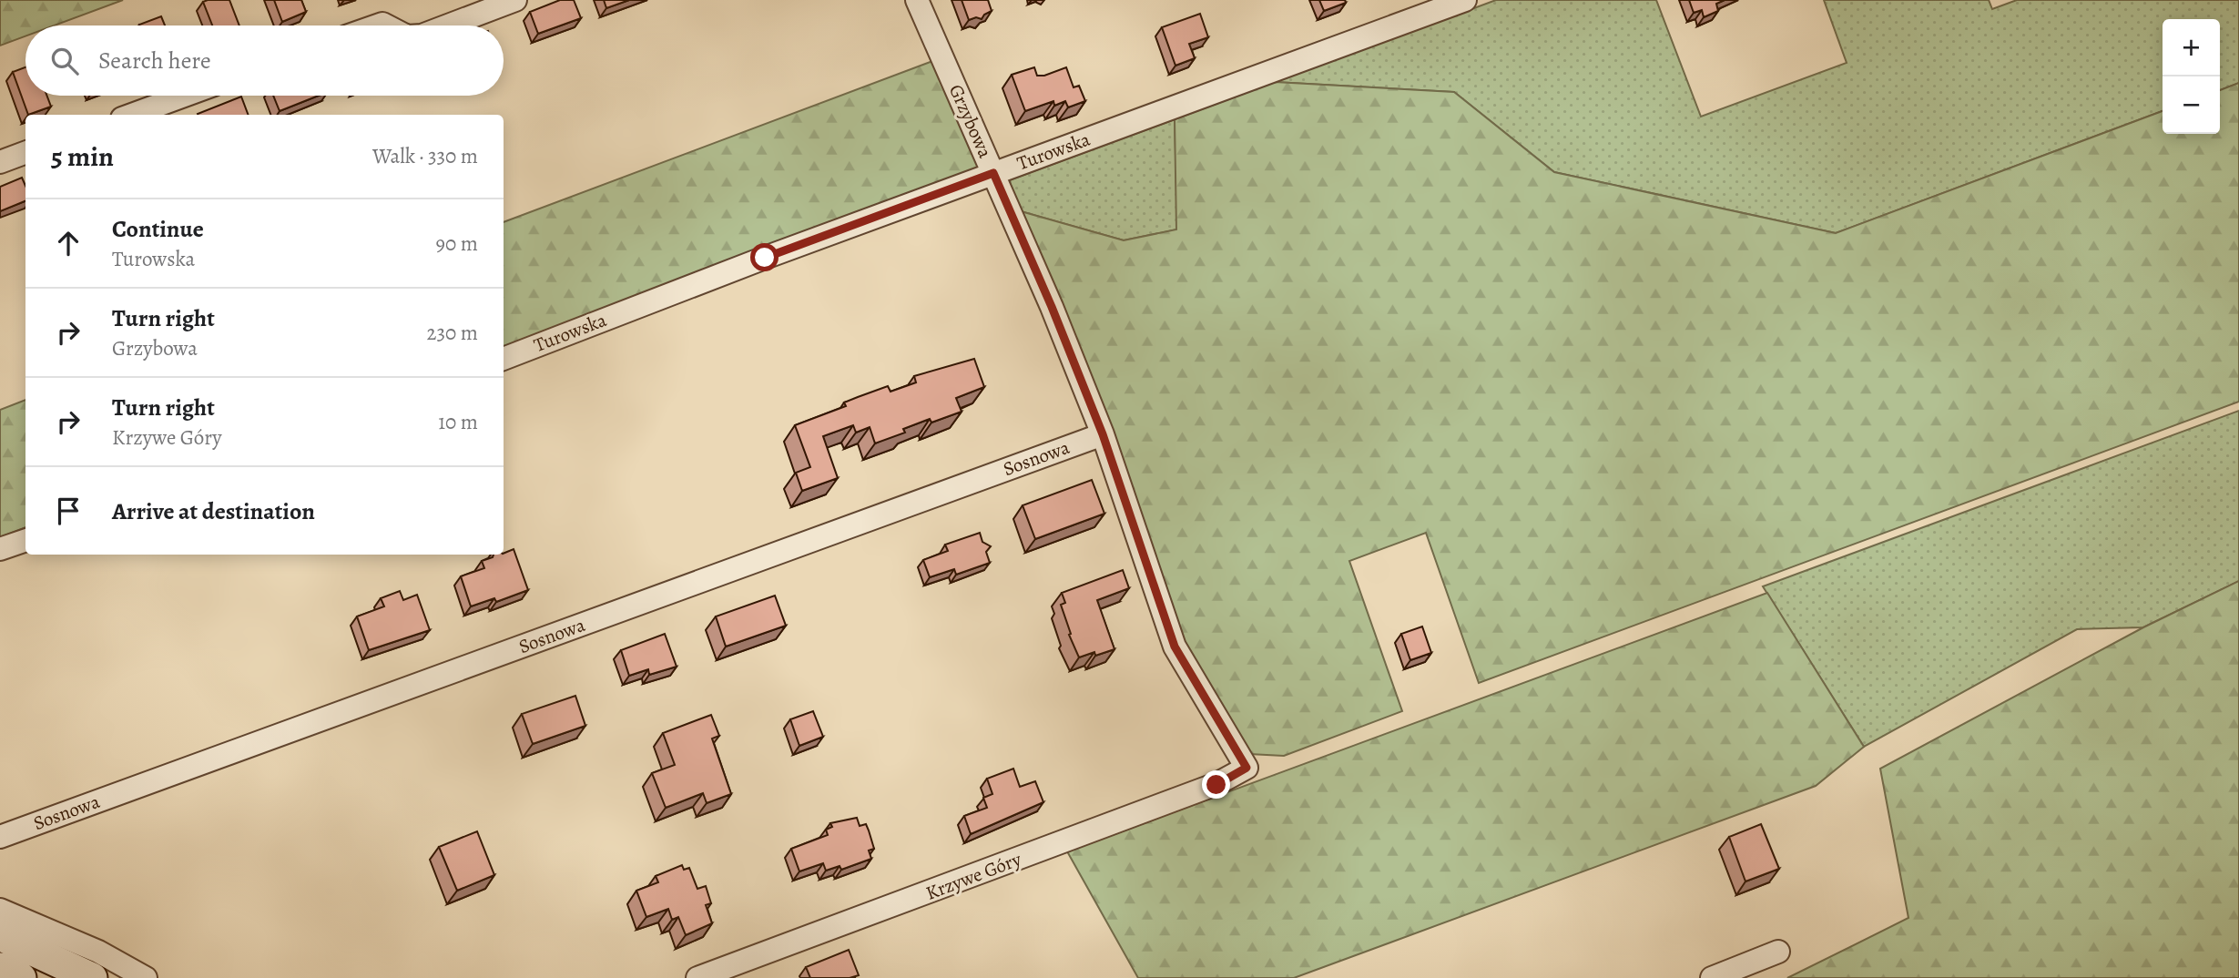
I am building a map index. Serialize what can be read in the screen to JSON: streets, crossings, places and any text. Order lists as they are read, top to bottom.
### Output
{
  "streets": {
    "street": [
      "Grzybowa",
      "Turowska",
      "Sosnowa",
      "Krzywe Góry"
    ]
  },
  "crossings": [
    ["Grzybowa", "Turowska"],
    ["Grzybowa", "Sosnowa"],
    ["Grzybowa", "Krzywe Góry"]
  ],
  "page": {
    "map_buttons": ["+", "−"],
    "search": "Search here",
    "heading": ["5 min", "Walk · 330 m"],
    "list": [
      ["Continue", "Turowska", "90 m"],
      ["Turn right", "Grzybowa", "230 m"],
      ["Turn right", "Krzywe Góry", "10 m"],
      "Arrive at destination"
    ]
  }
}
